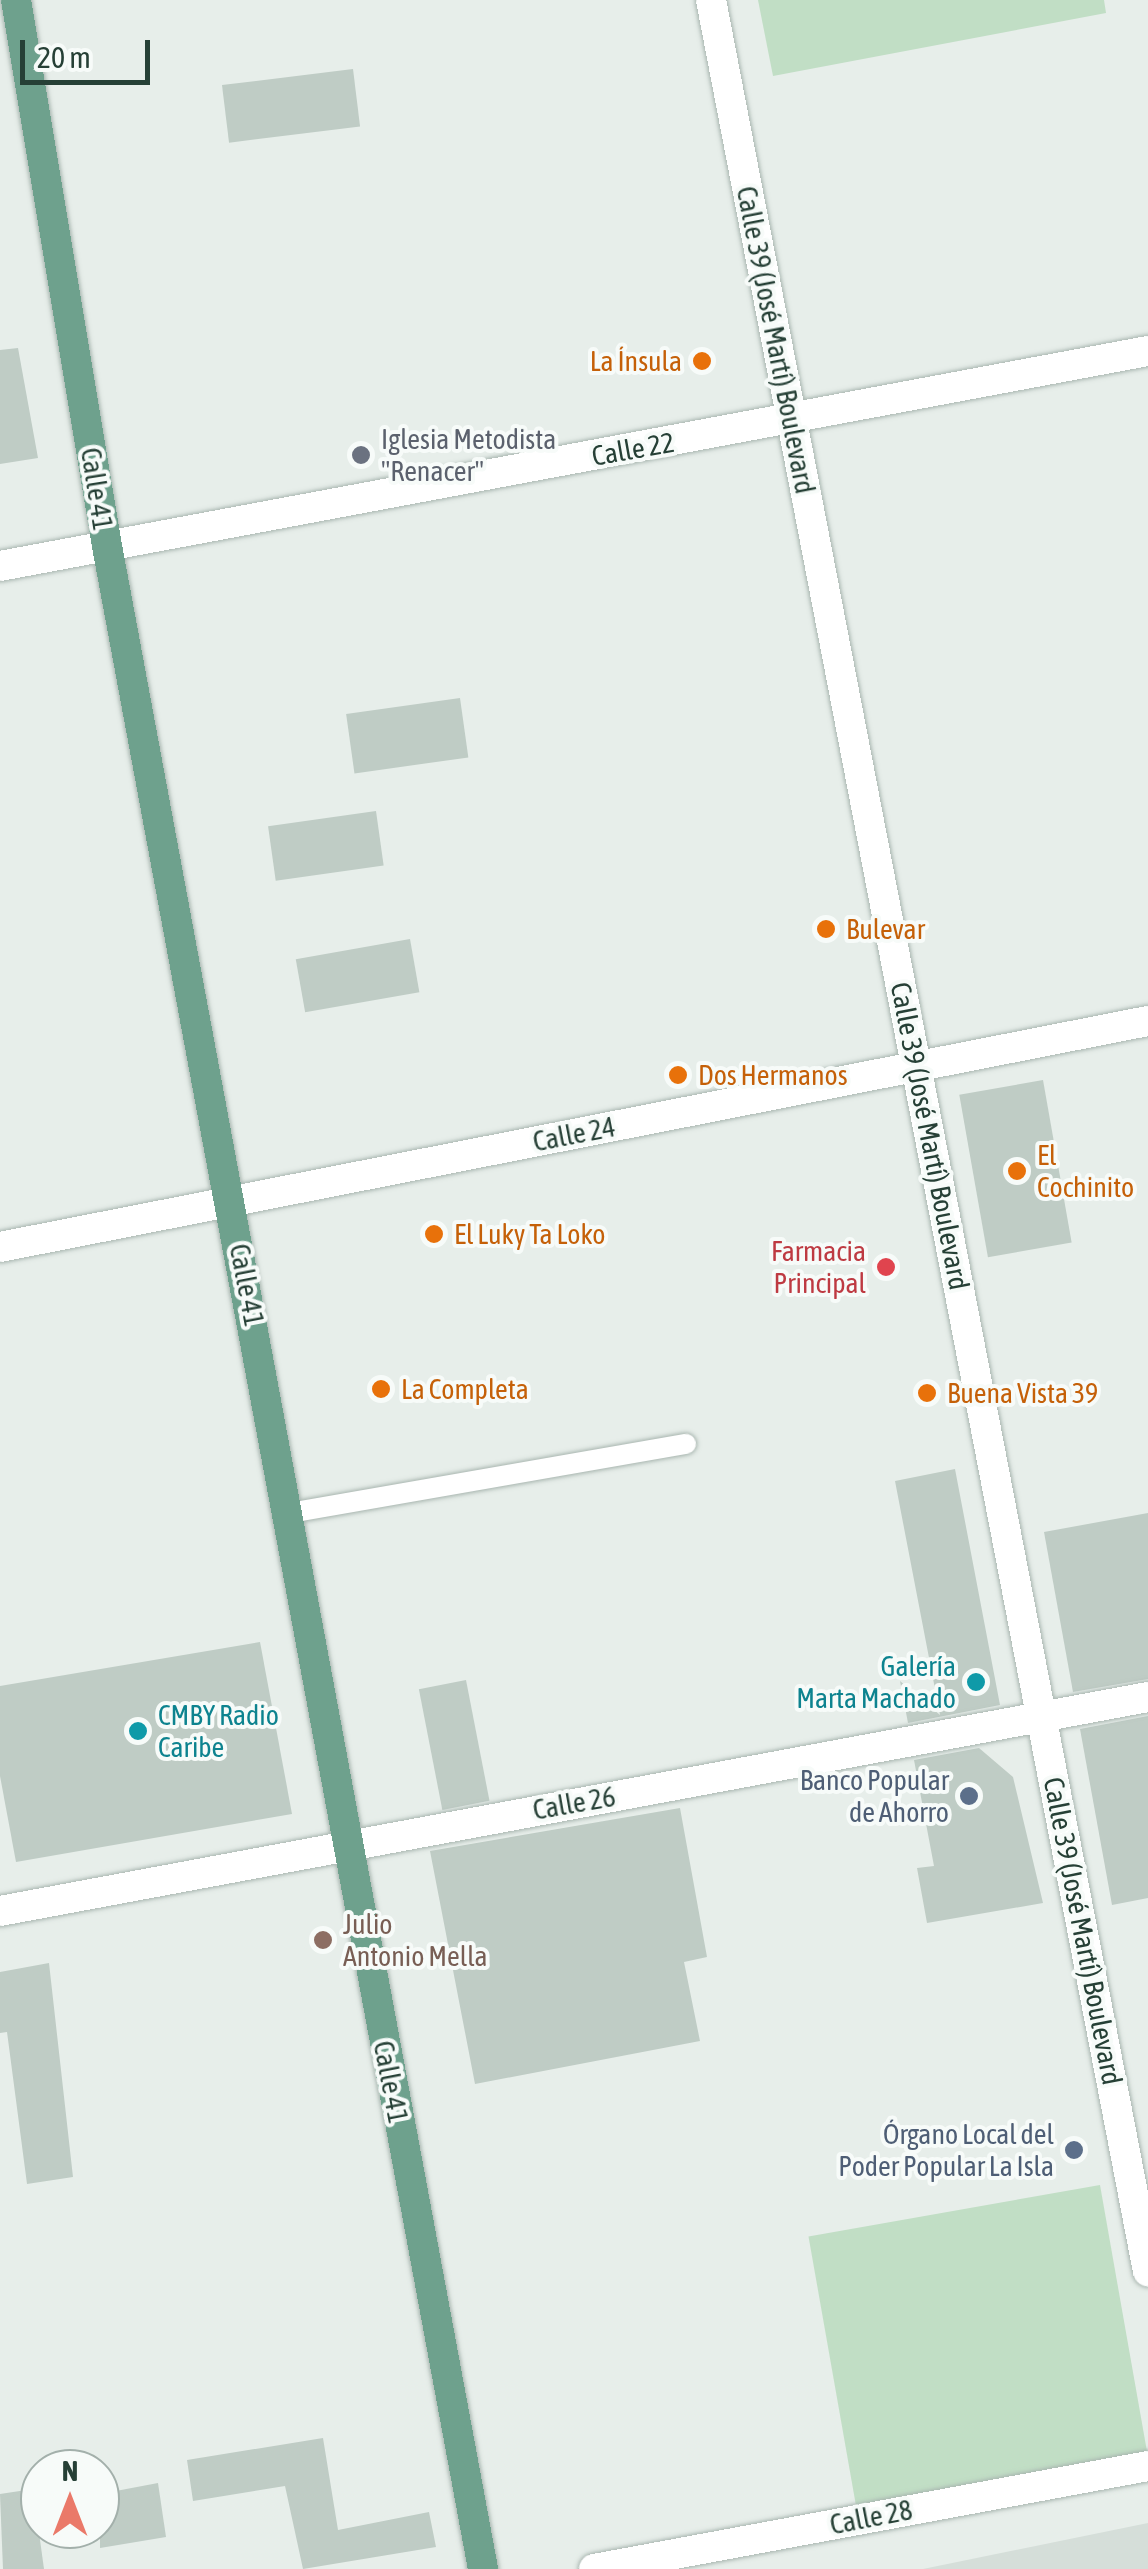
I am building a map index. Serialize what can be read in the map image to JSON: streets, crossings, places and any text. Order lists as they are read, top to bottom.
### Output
{
  "streets": {
    "main road": ["Calle 41"],
    "street": [
      "Calle 39 (José Martí) Boulevard",
      "Calle 22",
      "Calle 24",
      "Calle 26",
      "Calle 28"
    ]
  },
  "crossings": [
    ["Calle 39 (José Martí) Boulevard", "Calle 22"],
    ["Calle 39 (José Martí) Boulevard", "Calle 24"],
    ["Calle 39 (José Martí) Boulevard", "Calle 26"],
    ["Calle 22", "Calle 41"],
    ["Calle 41", "Calle 24"],
    ["Calle 41", "Calle 26"]
  ],
  "places": [
    "La Ínsula",
    "Iglesia Metodista \"Renacer\"",
    "Bulevar",
    "Dos Hermanos",
    "El Cochinito",
    "El Luky Ta Loko",
    "Farmacia Principal",
    "La Completa",
    "Buena Vista 39",
    "Galería Marta Machado",
    "CMBY Radio Caribe",
    "Banco Popular de Ahorro",
    "Julio Antonio Mella",
    "Órgano Local del Poder Popular La Isla"
  ],
  "scale_bar": "20 m",
  "north": "top"
}
